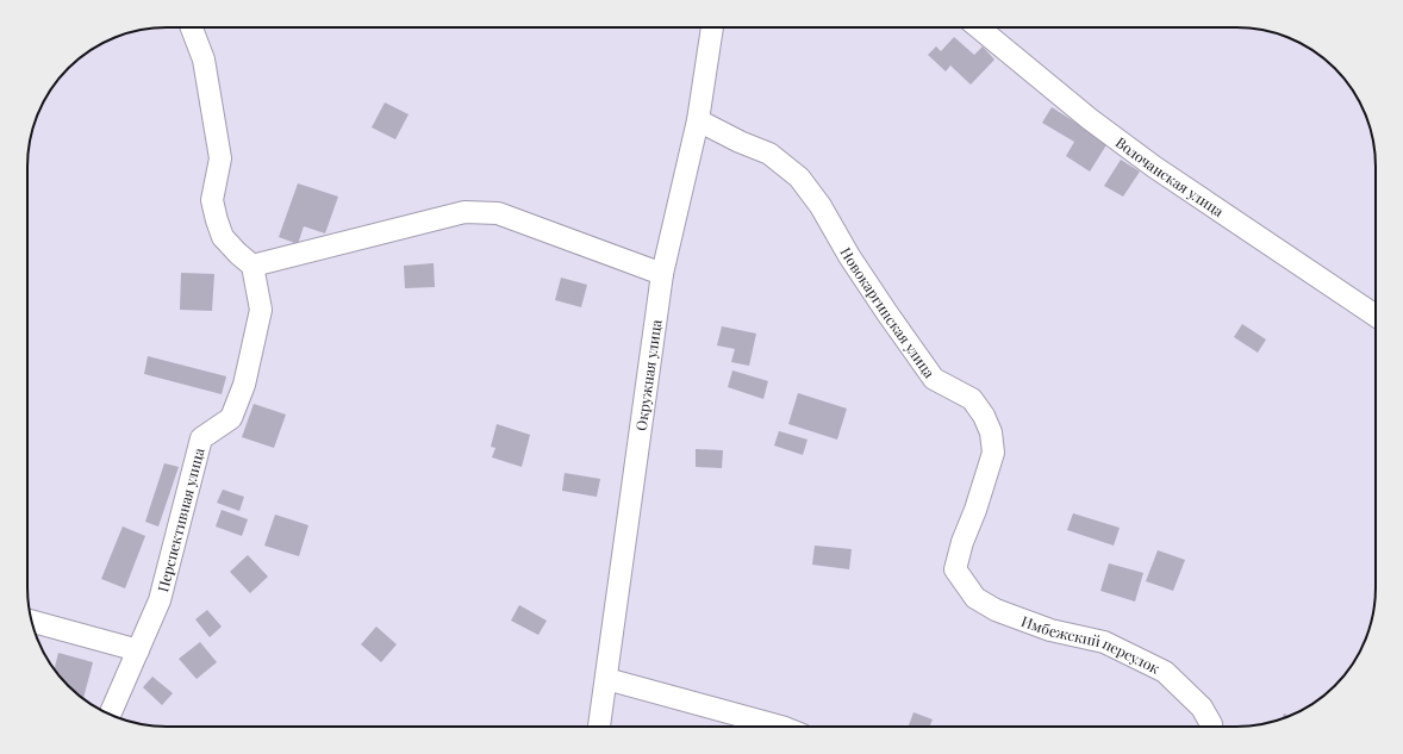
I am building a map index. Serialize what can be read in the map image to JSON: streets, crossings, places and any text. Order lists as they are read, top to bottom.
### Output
{
  "streets": {
    "street": [
      "Волочанская улица",
      "Новокаргинская улица",
      "Окружная улица",
      "Перспективная улица",
      "Имбежский переулок"
    ]
  },
  "crossings": [
    ["Новокаргинская улица", "Окружная улица"],
    ["Новокаргинская улица", "Имбежский переулок"]
  ]
}
